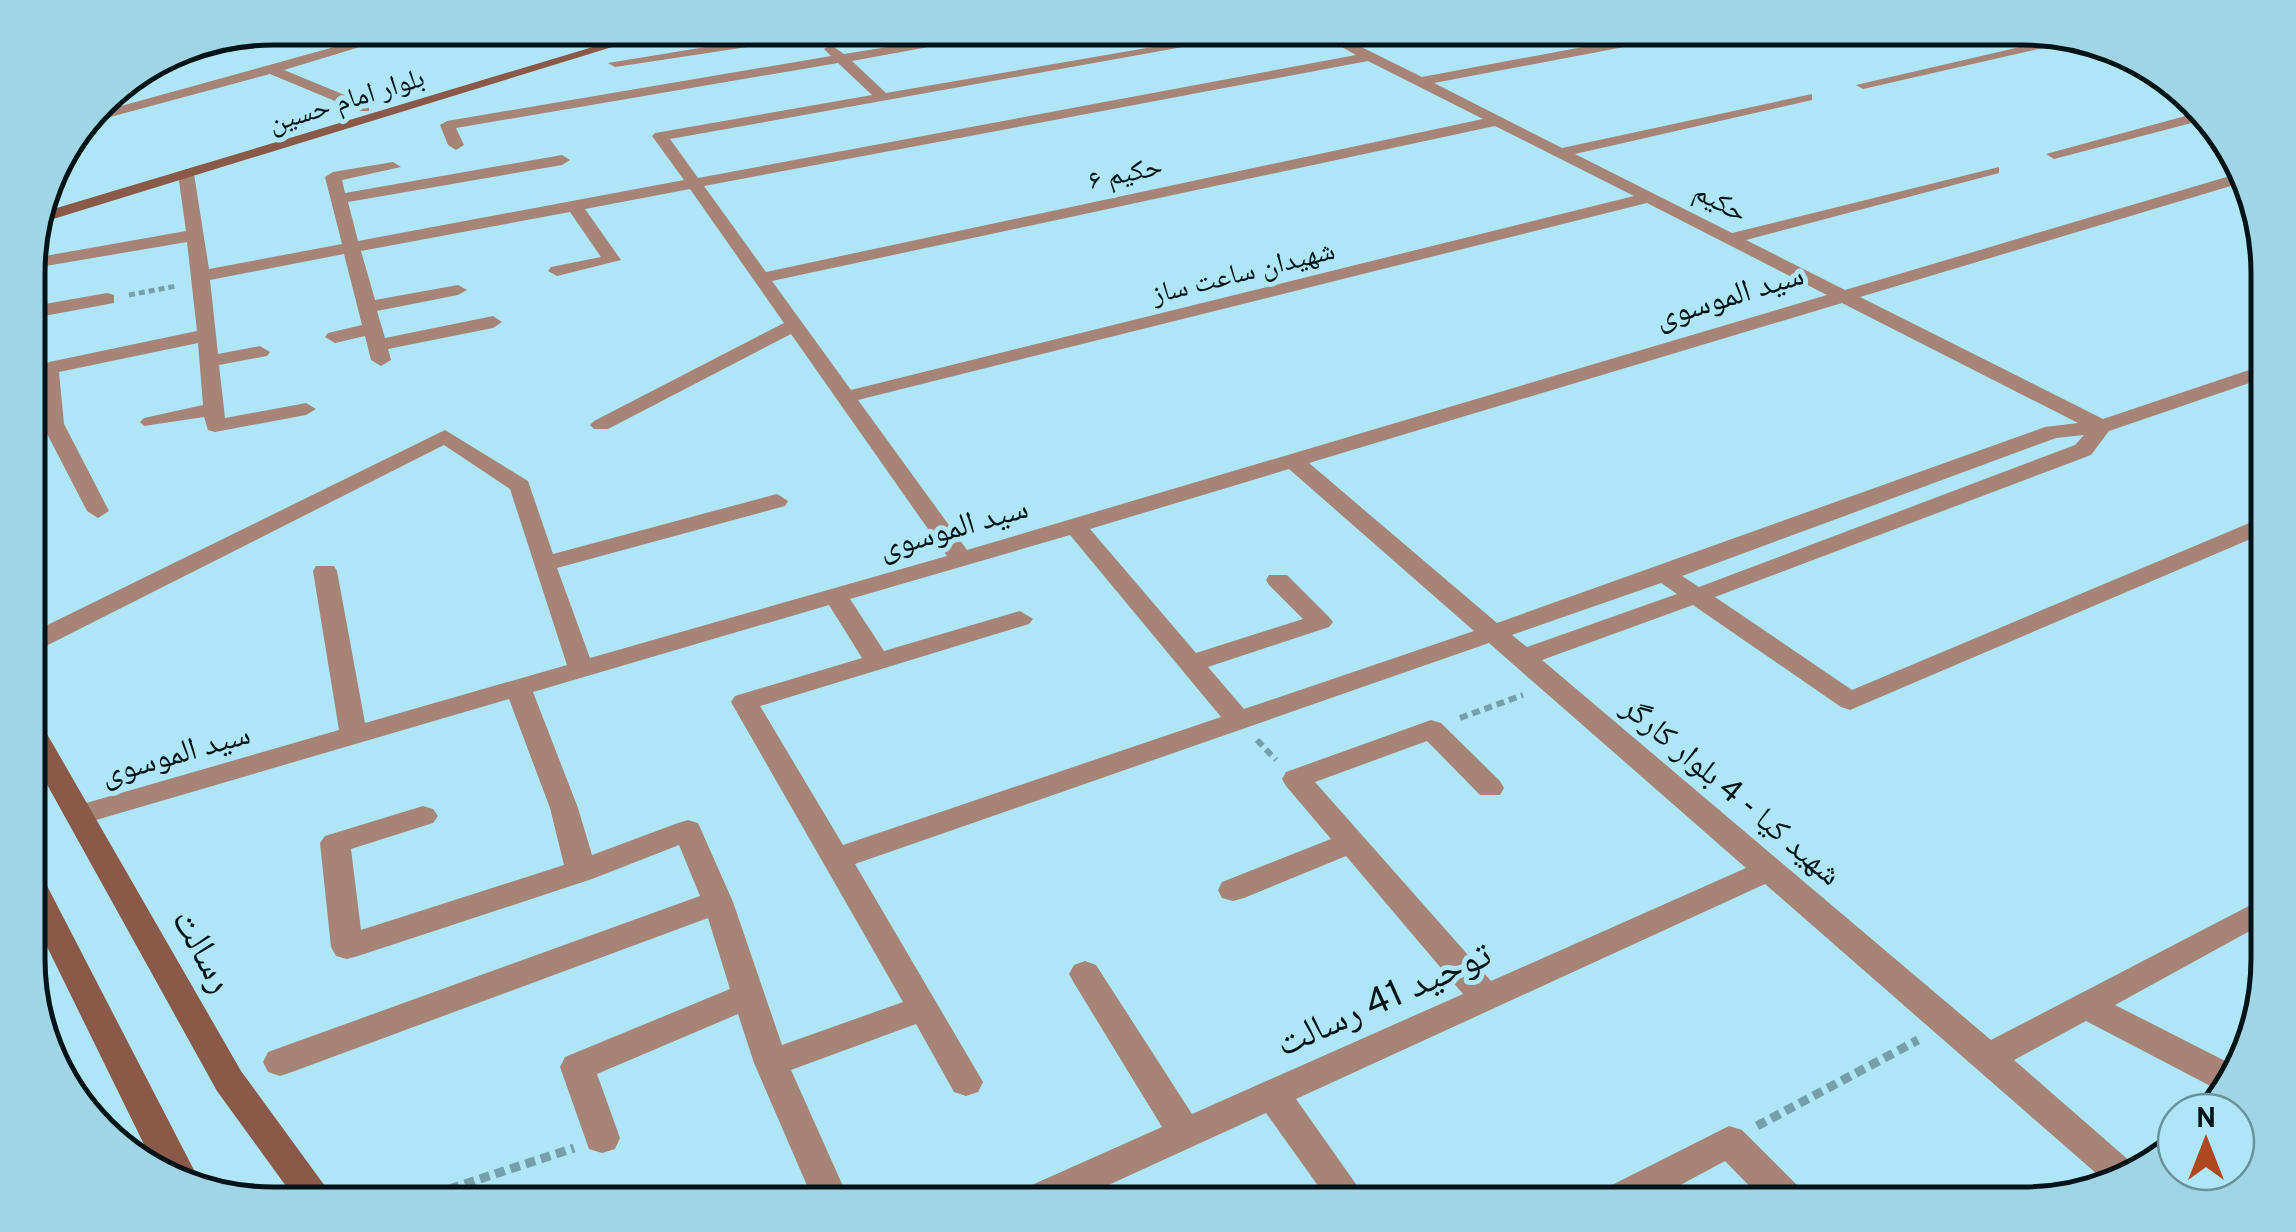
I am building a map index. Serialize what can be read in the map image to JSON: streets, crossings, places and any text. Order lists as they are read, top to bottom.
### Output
{
  "streets": {
    "main road": ["بلوار امام حسین", "رسالت"],
    "street": [
      "حکیم ۶",
      "حکیم",
      "شهیدان ساعت ساز",
      "سید الموسوی",
      "شهید کیا - 4 بلوار کارگر",
      "توحید 41 رسالت"
    ]
  },
  "crossings": [
    ["حکیم ۶", "حکیم"],
    ["حکیم", "شهیدان ساعت ساز"],
    ["حکیم", "سید الموسوی"],
    ["سید الموسوی", "شهید کیا - 4 بلوار کارگر"],
    ["سید الموسوی", "رسالت"],
    ["شهید کیا - 4 بلوار کارگر", "توحید 41 رسالت"]
  ],
  "north": "top"
}
